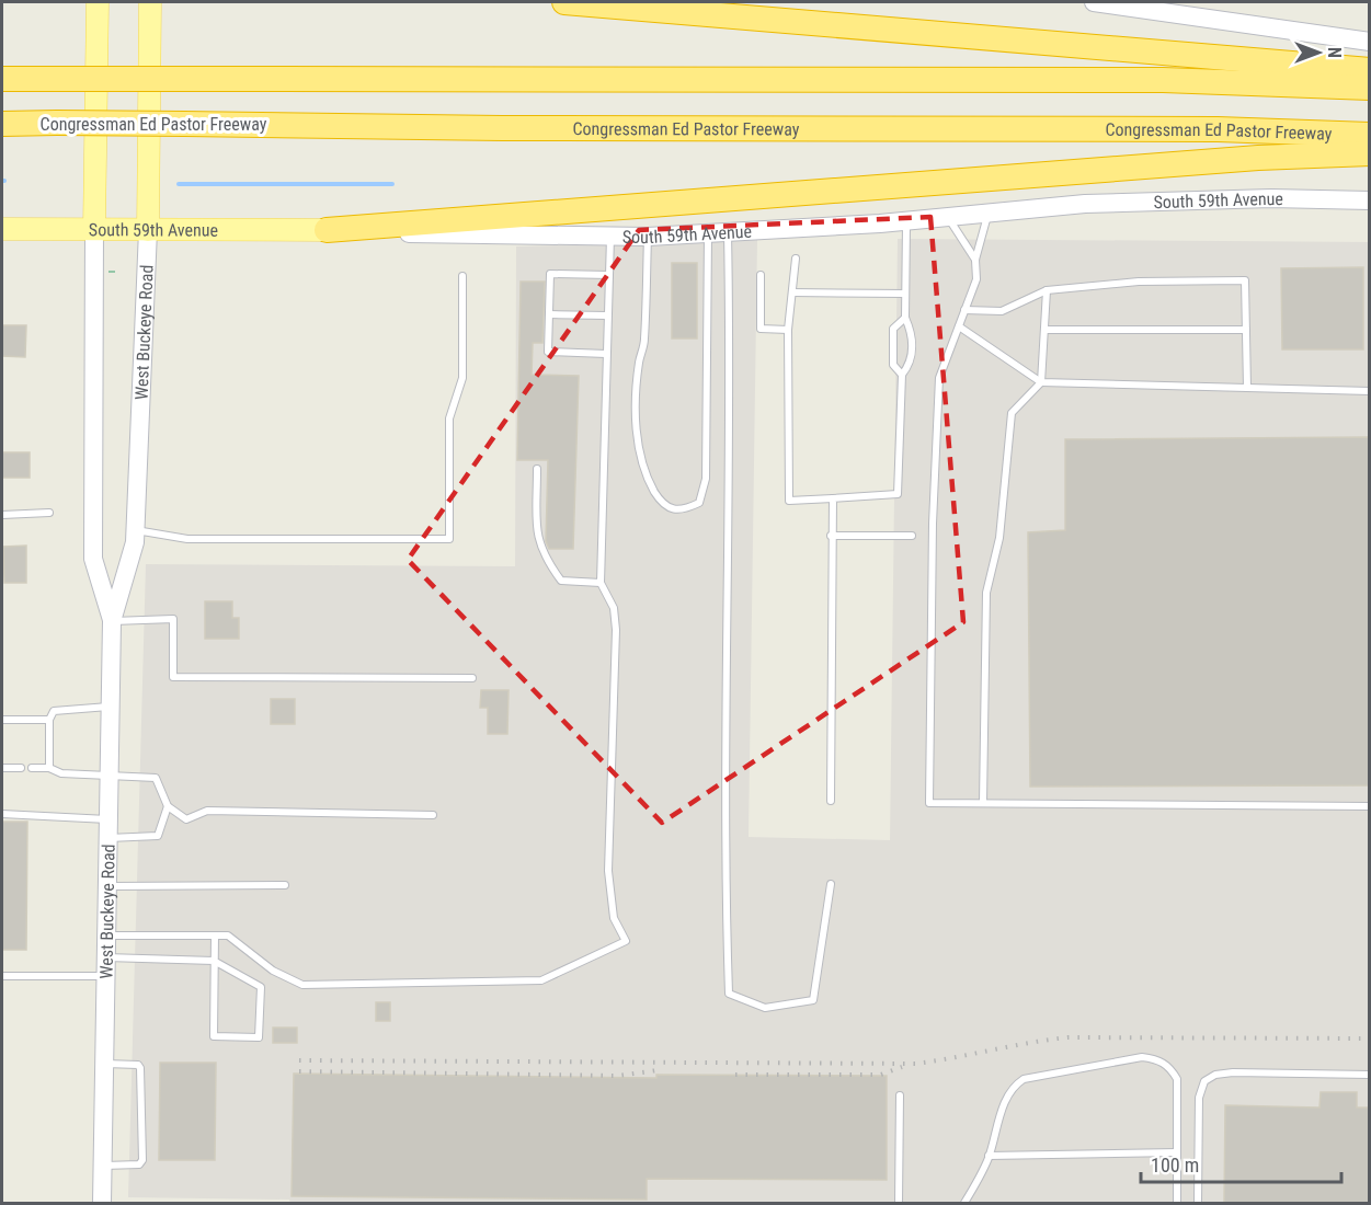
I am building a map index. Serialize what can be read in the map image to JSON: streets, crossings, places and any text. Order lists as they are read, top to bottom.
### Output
{
  "streets": {
    "highway": ["Congressman Ed Pastor Freeway"],
    "main road": ["South 59th Avenue", "West Buckeye Road"]
  },
  "crossings": [
    ["South 59th Avenue", "West Buckeye Road"]
  ],
  "scale_bar": "100 m",
  "north": "right"
}
